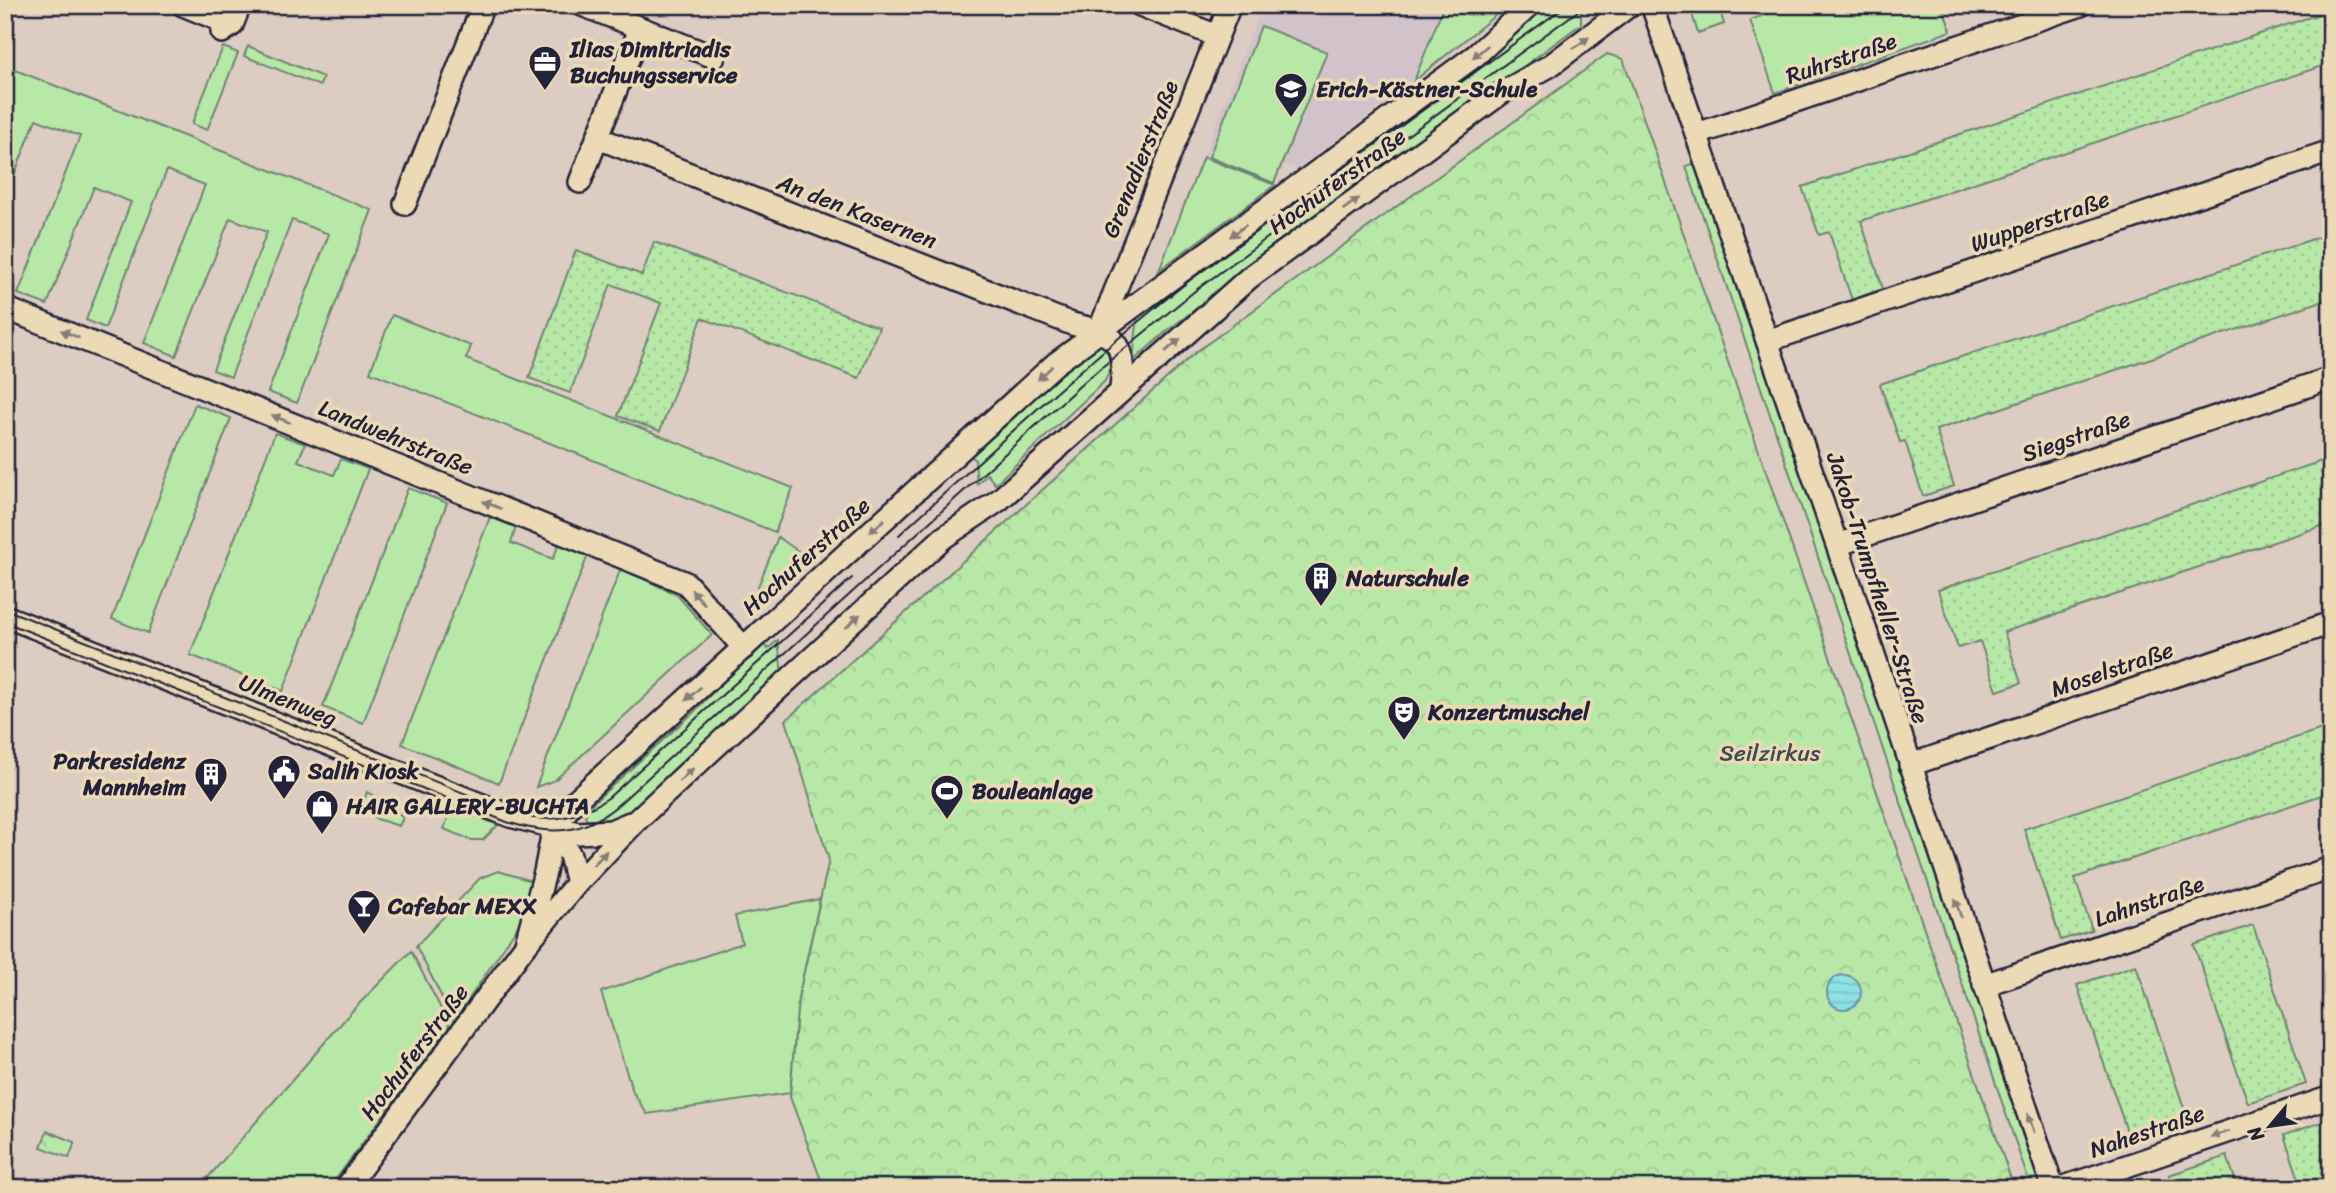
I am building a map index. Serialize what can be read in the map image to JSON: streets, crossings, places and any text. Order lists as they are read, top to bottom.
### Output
{
  "streets": {
    "street": [
      "Ruhrstraße",
      "Grenadierstraße",
      "Hochuferstraße",
      "An den Kasernen",
      "Wupperstraße",
      "Siegstraße",
      "Landwehrstraße",
      "Jakob-Trumpfheller-Straße",
      "Moselstraße",
      "Ulmenweg",
      "Lahnstraße",
      "Nahestraße"
    ]
  },
  "crossings": [
    ["Ruhrstraße", "Jakob-Trumpfheller-Straße"],
    ["Grenadierstraße", "Hochuferstraße"],
    ["Grenadierstraße", "An den Kasernen"],
    ["Hochuferstraße", "An den Kasernen"],
    ["Hochuferstraße", "Landwehrstraße"],
    ["Hochuferstraße", "Ulmenweg"],
    ["Wupperstraße", "Jakob-Trumpfheller-Straße"],
    ["Siegstraße", "Jakob-Trumpfheller-Straße"],
    ["Jakob-Trumpfheller-Straße", "Moselstraße"],
    ["Jakob-Trumpfheller-Straße", "Lahnstraße"]
  ],
  "one_way": ["Landwehrstraße", "Jakob-Trumpfheller-Straße", "Nahestraße"],
  "parks": ["Seilzirkus"],
  "places": {
    "office": ["Ilias Dimitriadis Buchungsservice"],
    "school or university": ["Erich-Kästner-Schule"],
    "building": ["Naturschule", "Parkresidenz Mannheim"],
    "theatre": ["Konzertmuschel"],
    "public building": ["Salih Kiosk"],
    "sports": ["Bouleanlage"],
    "shop": ["HAIR GALLERY-BUCHTA"],
    "bar": ["Cafebar MEXX"]
  },
  "north": "bottom left"
}
